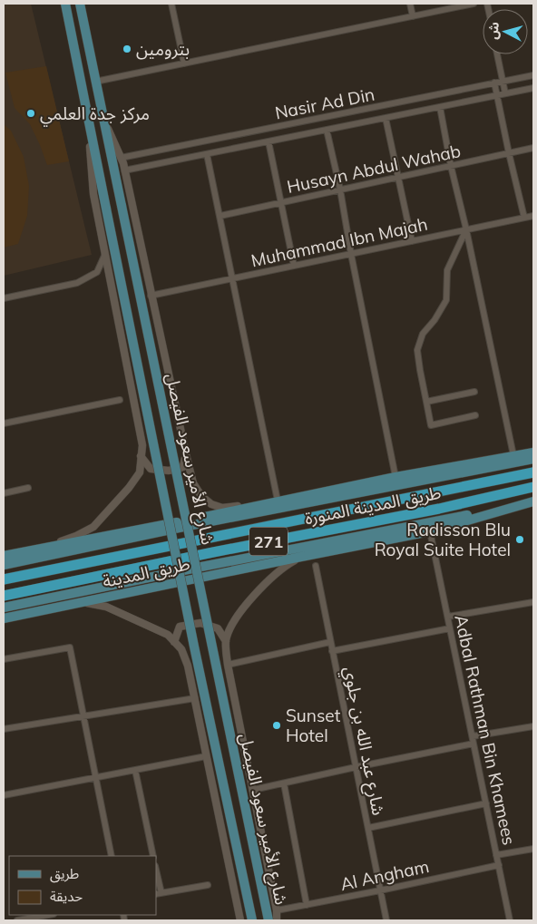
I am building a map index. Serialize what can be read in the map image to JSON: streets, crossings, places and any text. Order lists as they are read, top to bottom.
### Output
{
  "streets": {
    "highway": ["طريق المدينة المنورة", "271"],
    "main road": ["شارع الأمير سعود الفيصل", "طريق المدينة"],
    "street": [
      "Nasir Ad Din",
      "Husayn Abdul Wahab",
      "Muhammad Ibn Majah",
      "Adbal Rathman Bin Khamees",
      "شارع عبد الله بن جلوي",
      "Al Angham"
    ]
  },
  "crossings": [
    ["شارع الأمير سعود الفيصل", "طريق المدينة"],
    ["طريق المدينة", "Adbal Rathman Bin Khamees"],
    ["Adbal Rathman Bin Khamees", "Al Angham"],
    ["شارع عبد الله بن جلوي", "Al Angham"]
  ],
  "places": [
    "بترومين",
    "مركز جدة العلمي",
    "Radisson Blu Royal Suite Hotel",
    "Sunset Hotel"
  ],
  "legend": ["طريق", "حديقة"],
  "north": "left"
}
